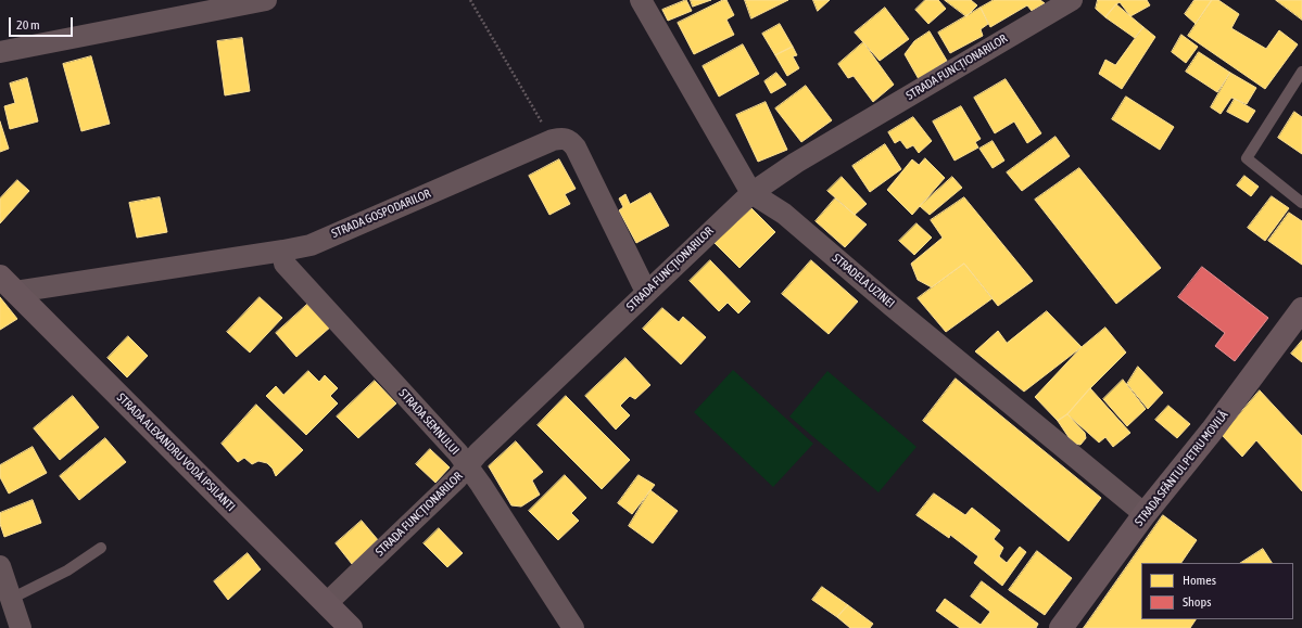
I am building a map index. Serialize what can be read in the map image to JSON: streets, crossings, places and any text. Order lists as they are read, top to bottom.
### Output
{
  "streets": {
    "street": [
      "STRADA FUNCȚIONARILOR",
      "STRADA GOSPODARILOR",
      "STRADELA UZINEI",
      "STRADA SEMNULUI",
      "STRADA ALEXANDRU VODĂ IPSILANTI",
      "STRADA SFÂNTUL PETRU MOVILĂ"
    ]
  },
  "crossings": [
    ["STRADA FUNCȚIONARILOR", "STRADELA UZINEI"],
    ["STRADA FUNCȚIONARILOR", "STRADA SEMNULUI"],
    ["STRADA FUNCȚIONARILOR", "STRADA ALEXANDRU VODĂ IPSILANTI"],
    ["STRADA GOSPODARILOR", "STRADA SEMNULUI"],
    ["STRADA GOSPODARILOR", "STRADA ALEXANDRU VODĂ IPSILANTI"],
    ["STRADELA UZINEI", "STRADA SFÂNTUL PETRU MOVILĂ"]
  ],
  "legend": ["Homes", "Shops"],
  "scale_bar": "20 m"
}
